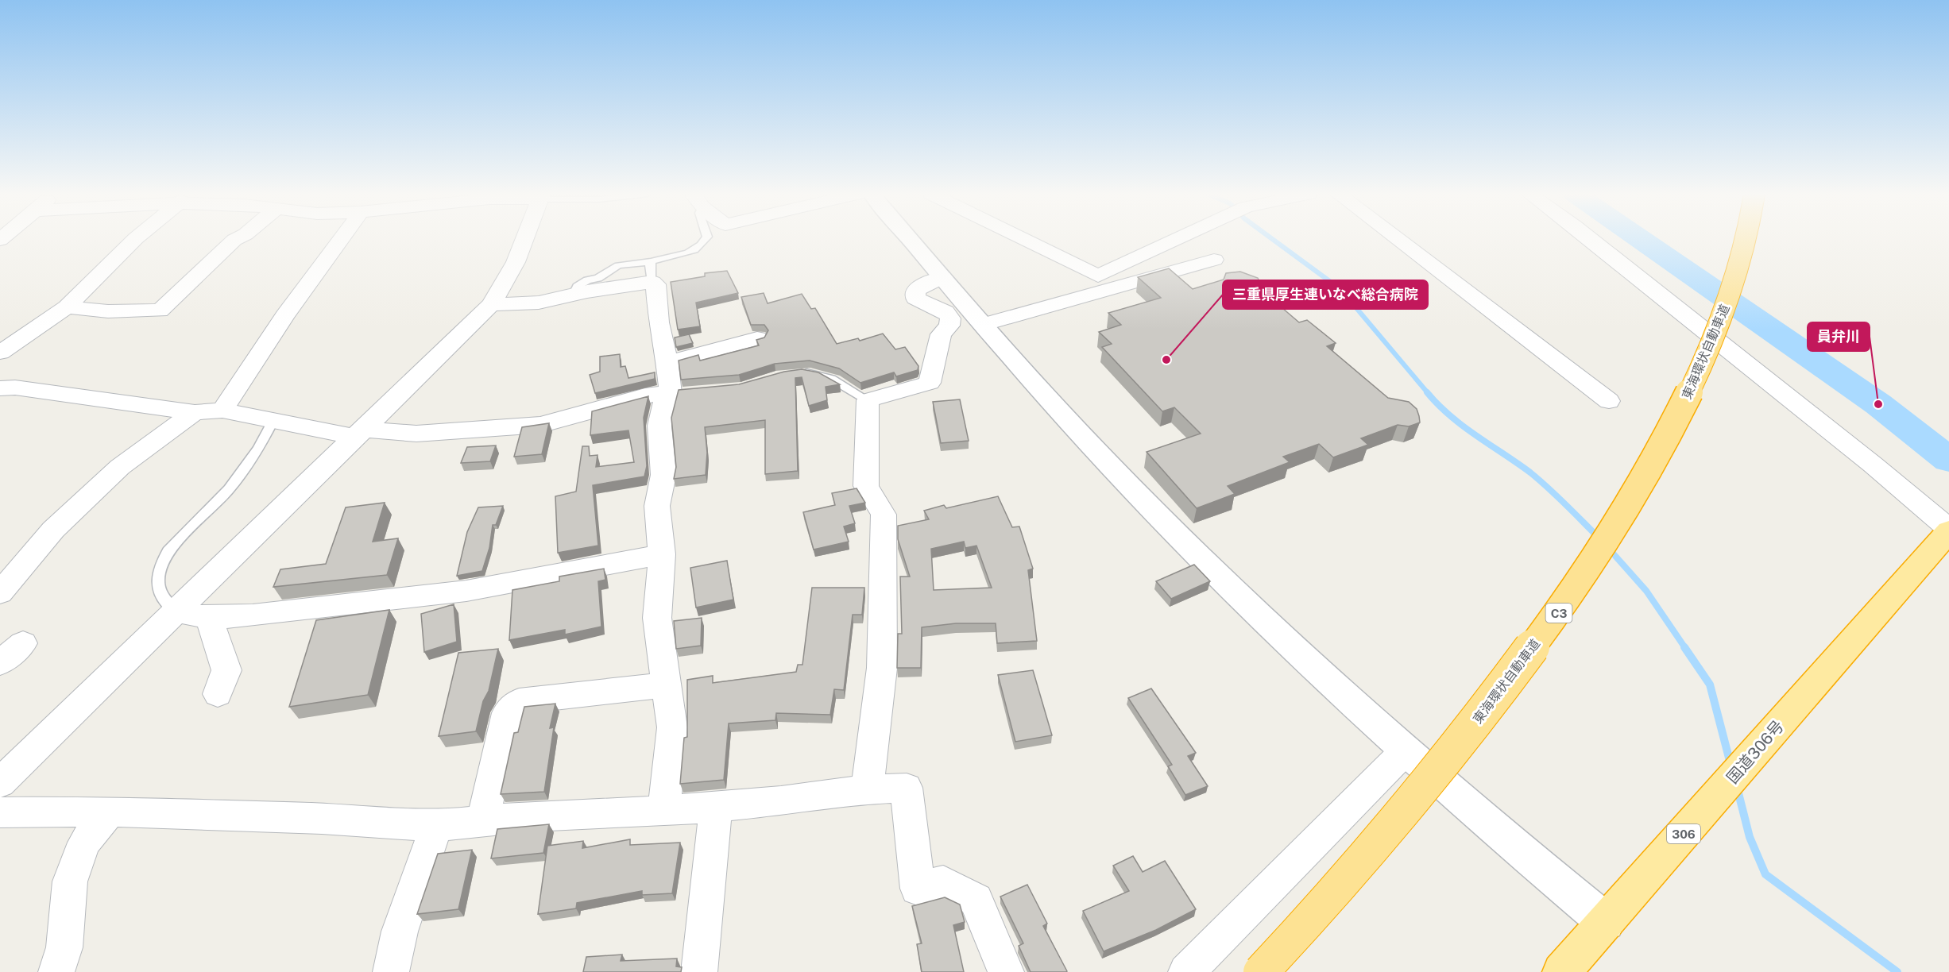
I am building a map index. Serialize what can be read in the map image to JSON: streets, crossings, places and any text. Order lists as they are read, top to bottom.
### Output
{
  "streets": {
    "highway": [
      "東海環状自動車道",
      "C3",
      "国道306号",
      "306"
    ]
  },
  "places": ["三重県厚生連いなべ総合病院", "員弁川"]
}
